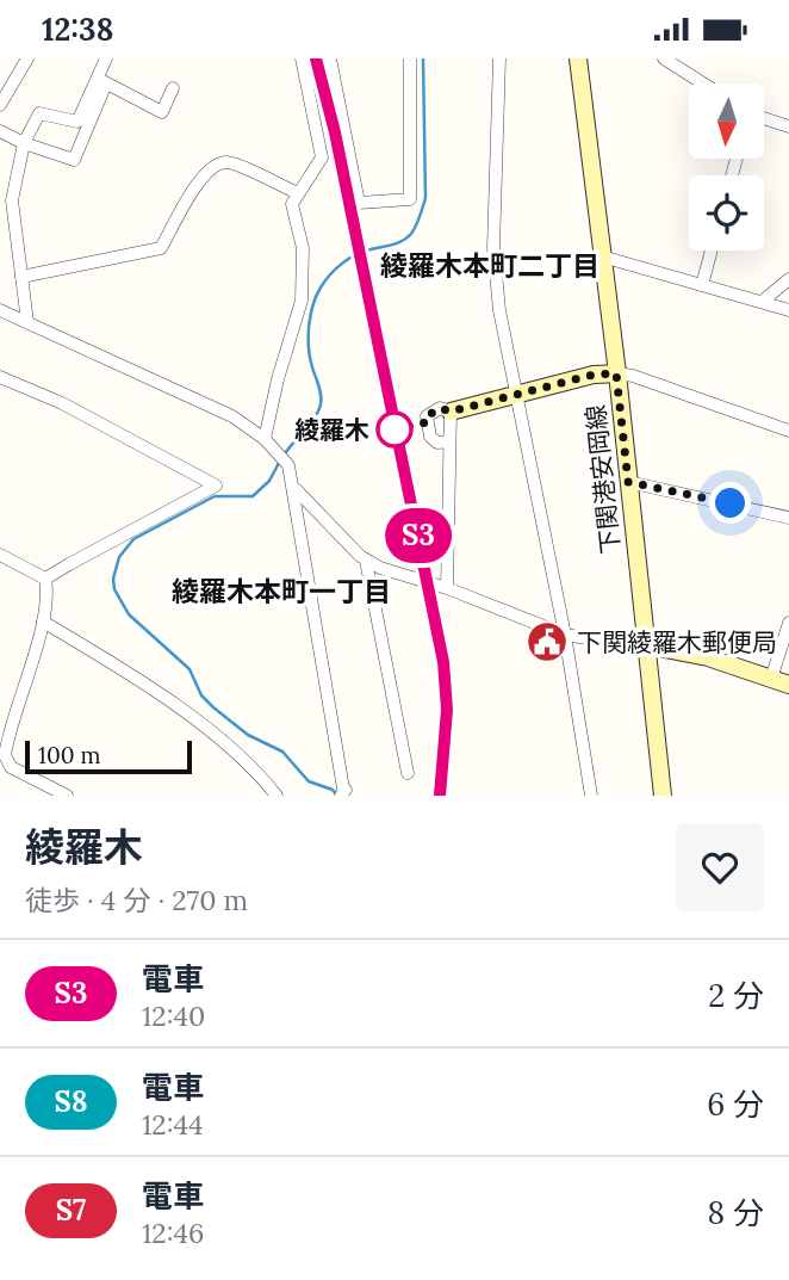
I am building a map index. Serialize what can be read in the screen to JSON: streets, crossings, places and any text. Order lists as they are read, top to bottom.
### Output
{
  "streets": {
    "main road": ["下関港安岡線"]
  },
  "districts": ["綾羅木本町二丁目", "綾羅木本町一丁目"],
  "places": {
    "other": ["綾羅木"],
    "public building": ["下関綾羅木郵便局"]
  },
  "scale_bar": "100 m",
  "north": "bottom",
  "page": {
    "status": "12:38",
    "on_map": "S3",
    "scale": "100 m",
    "heading": ["綾羅木", "徒歩 · 4 分 · 270 m"],
    "list": [
      {
        "mark": "S3",
        "name": "電車",
        "note": "12:40",
        "value": "2 分"
      },
      {
        "mark": "S8",
        "name": "電車",
        "note": "12:44",
        "value": "6 分"
      },
      {
        "mark": "S7",
        "name": "電車",
        "note": "12:46",
        "value": "8 分"
      }
    ]
  }
}
